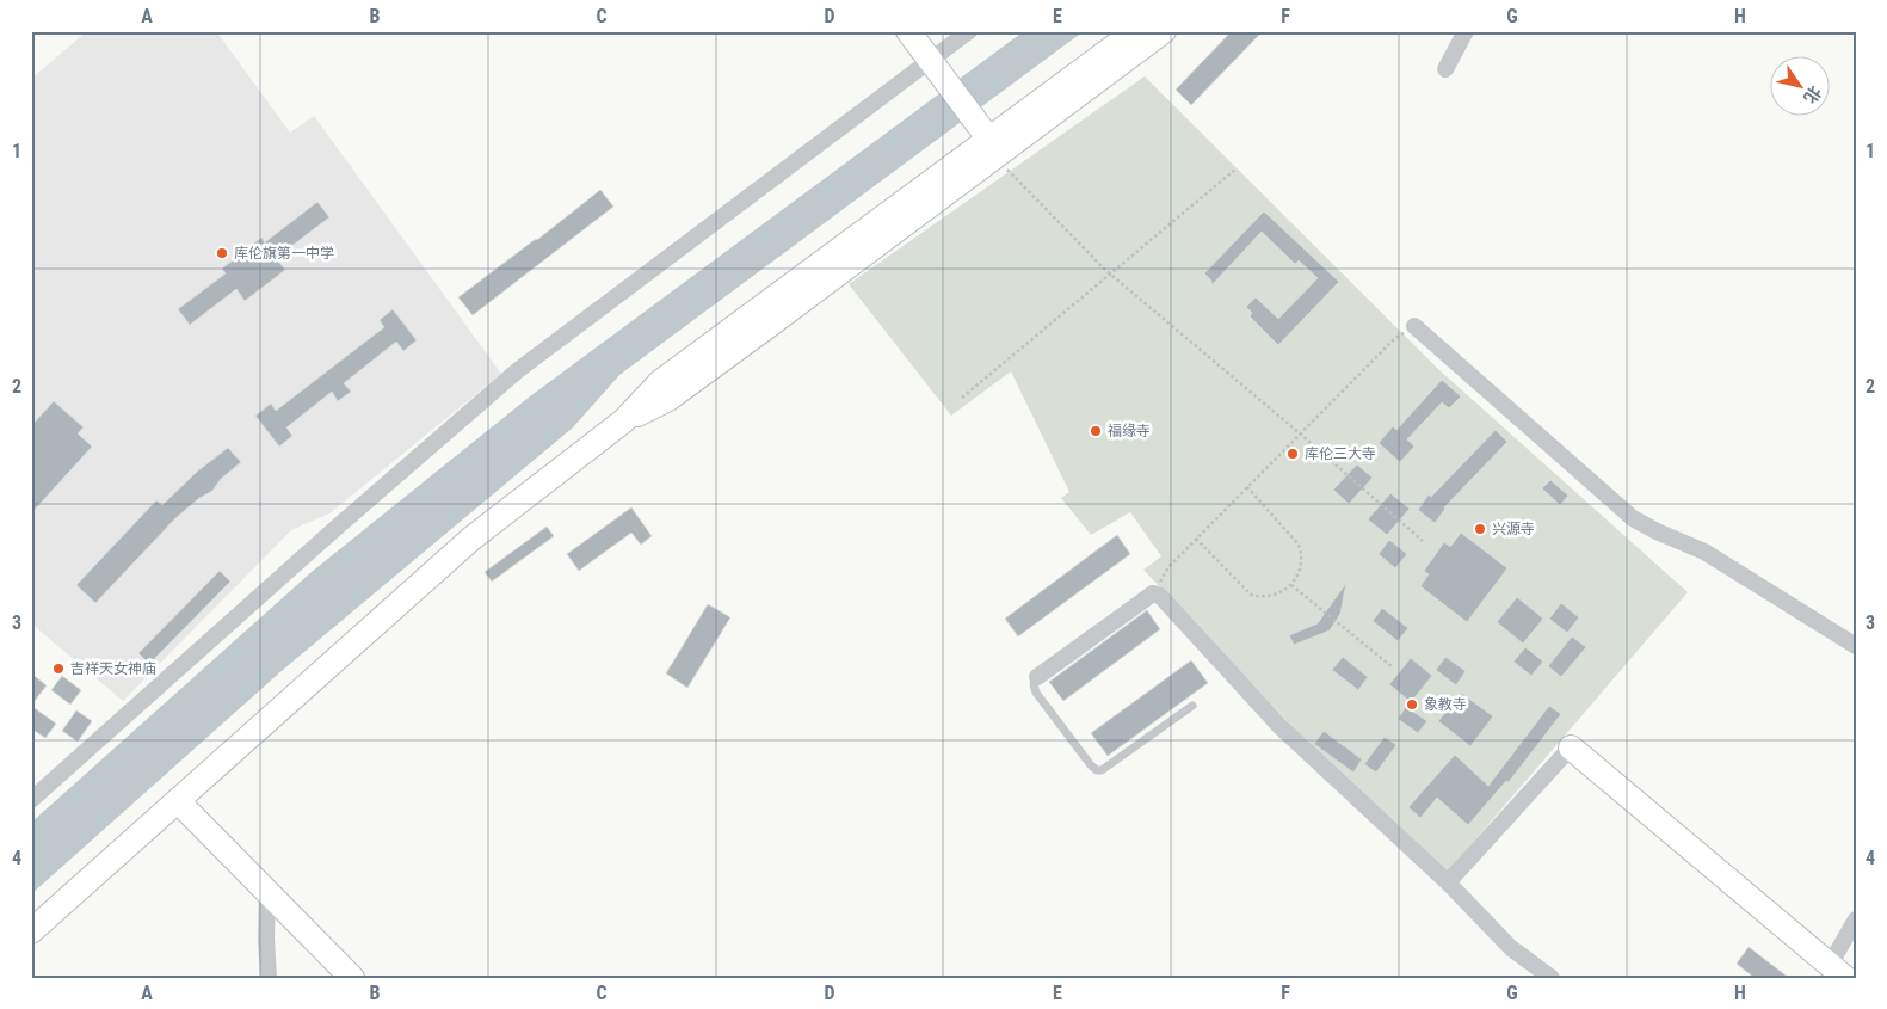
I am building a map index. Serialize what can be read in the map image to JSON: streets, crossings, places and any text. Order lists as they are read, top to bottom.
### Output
{
  "places": [
    "库伦旗第一中学",
    "福缘寺",
    "库伦三大寺",
    "兴源寺",
    "吉祥天女神庙",
    "象教寺"
  ],
  "north": "bottom right",
  "grid": {
    "columns": [
      "A",
      "B",
      "C",
      "D",
      "E",
      "F",
      "G",
      "H"
    ],
    "rows": [
      "1",
      "2",
      "3",
      "4"
    ]
  }
}
